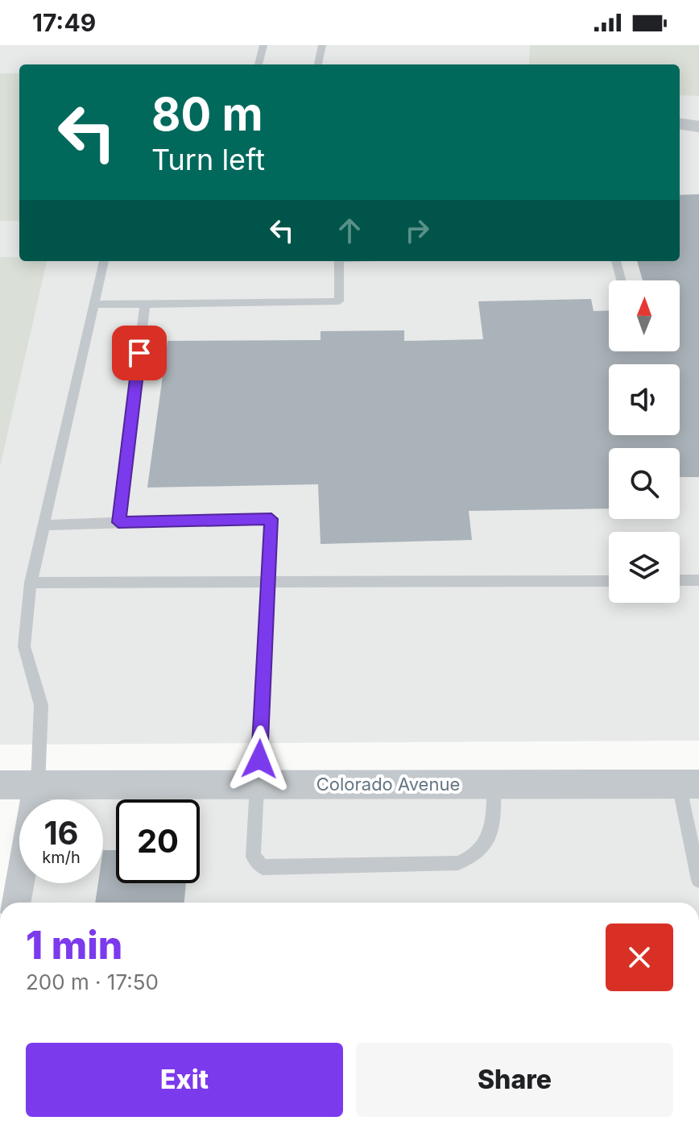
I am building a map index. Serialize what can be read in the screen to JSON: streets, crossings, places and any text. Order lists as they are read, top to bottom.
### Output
{
  "streets": {
    "street": ["Colorado Avenue"]
  },
  "north": "top",
  "page": {
    "status": "17:49",
    "turn": ["80 m", "Turn left"],
    "speed": "16 km/h",
    "limit": "20",
    "heading": ["1 min", "200 m · 17:50"],
    "buttons": ["Exit", "Share"]
  }
}
